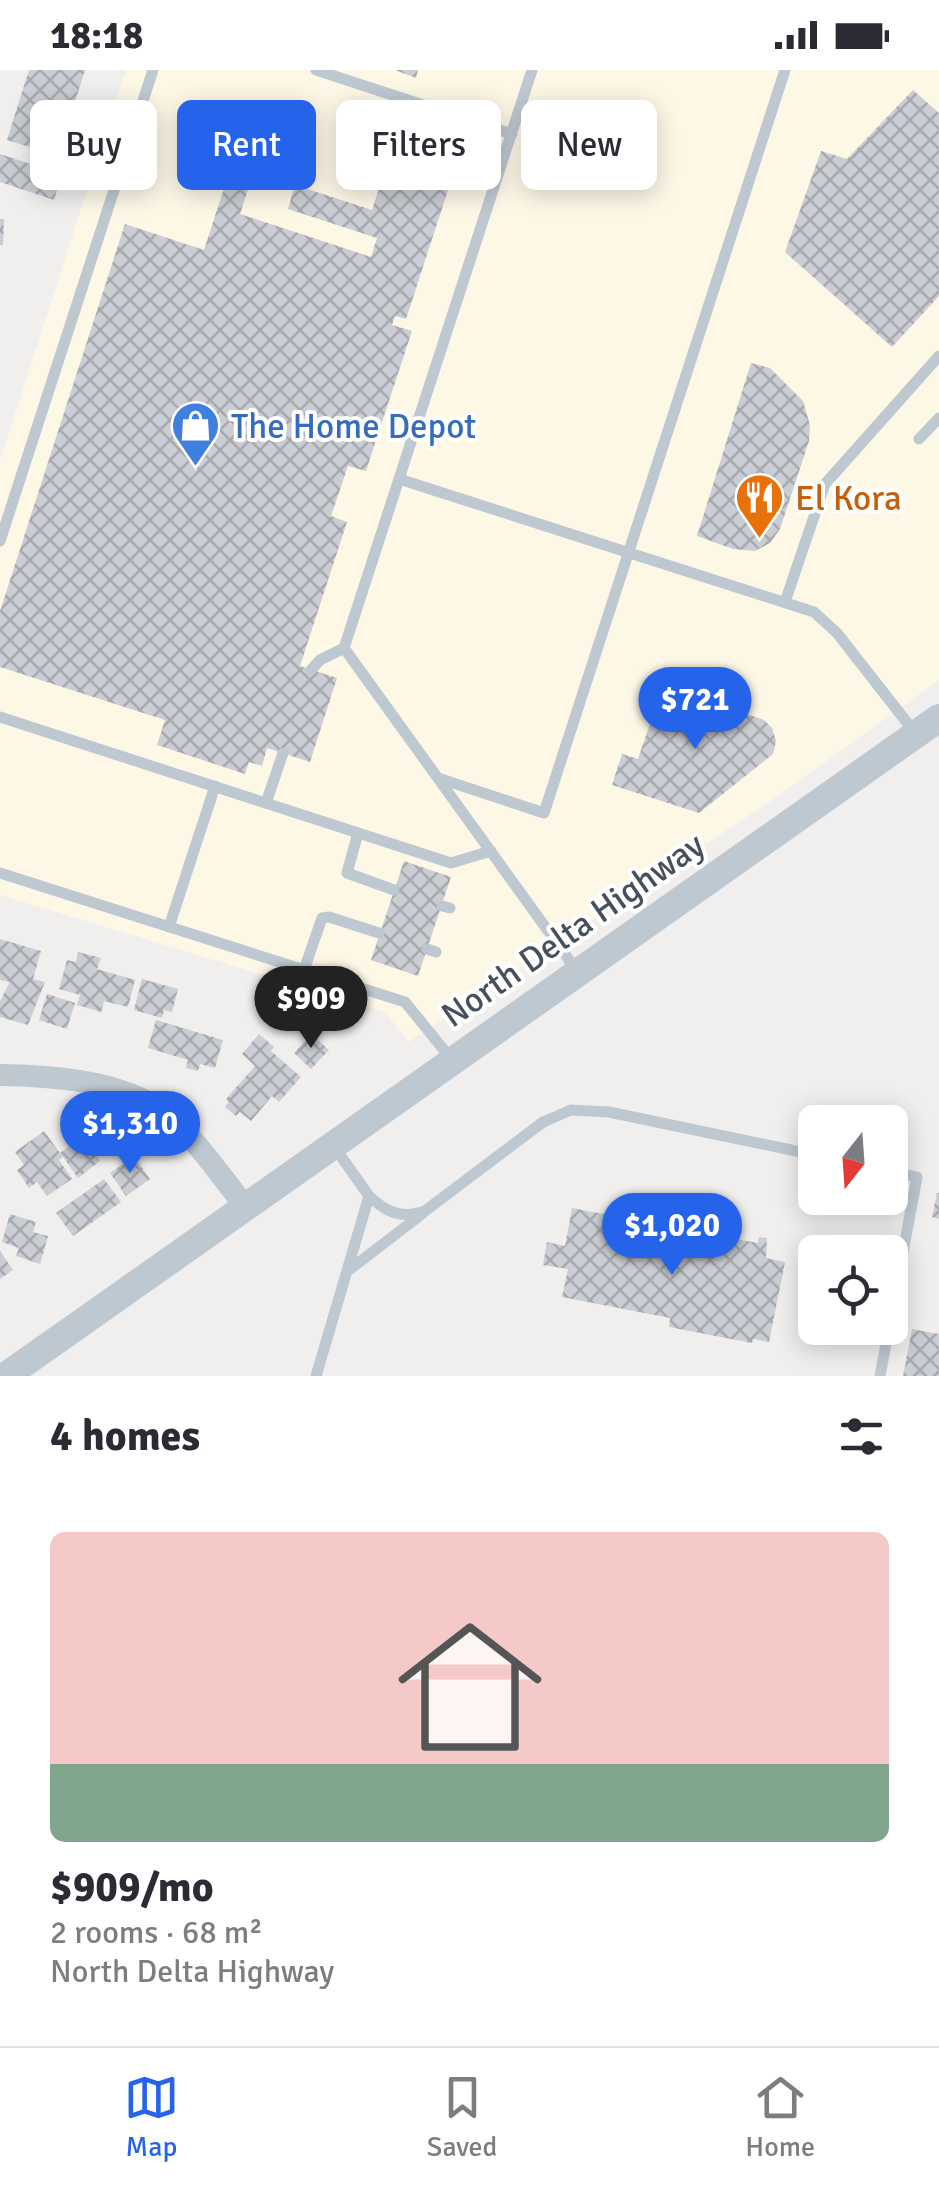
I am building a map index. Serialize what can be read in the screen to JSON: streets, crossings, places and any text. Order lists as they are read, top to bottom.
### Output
{
  "streets": {
    "street": ["North Delta Highway"]
  },
  "places": {
    "shop": ["The Home Depot"],
    "restaurant": ["El Kora"]
  },
  "north": "bottom",
  "page": {
    "status": "18:18",
    "chip": [
      "Buy",
      "Rent",
      "Filters",
      "New"
    ],
    "price": [
      "$721",
      "$909",
      "$1,310",
      "$1,020"
    ],
    "heading": "4 homes",
    "list": [
      {
        "name": "$909/mo",
        "note": "2 rooms · 68 m² · North Delta Highway"
      }
    ],
    "tabs": ["Map", "Saved", "Home"]
  }
}
